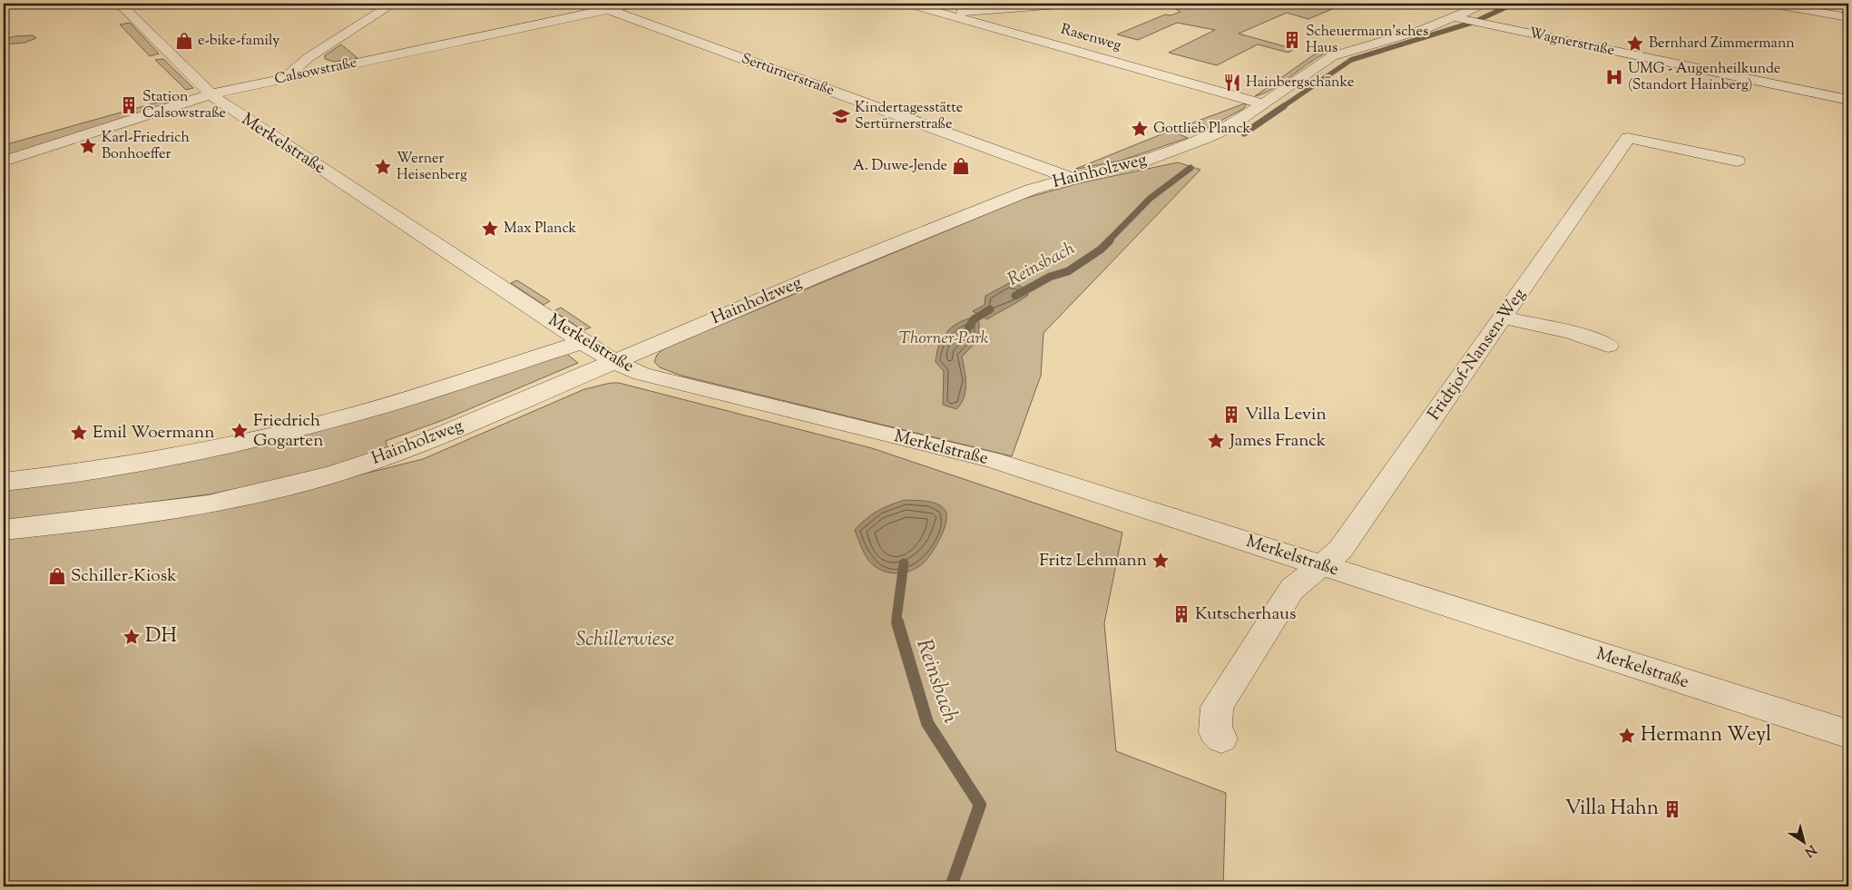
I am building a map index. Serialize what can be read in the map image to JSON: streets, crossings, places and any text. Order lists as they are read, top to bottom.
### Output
{
  "streets": {
    "street": [
      "Rasenweg",
      "Wagnerstraße",
      "Calsowstraße",
      "Sertürnerstraße",
      "Merkelstraße",
      "Hainholzweg",
      "Fridtjof-Nansen-Weg"
    ]
  },
  "crossings": [
    ["Rasenweg", "Hainholzweg"],
    ["Wagnerstraße", "Hainholzweg"],
    ["Calsowstraße", "Sertürnerstraße"],
    ["Calsowstraße", "Merkelstraße"],
    ["Sertürnerstraße", "Hainholzweg"],
    ["Merkelstraße", "Hainholzweg"],
    ["Merkelstraße", "Fridtjof-Nansen-Weg"]
  ],
  "water": ["Reinsbach"],
  "parks": ["Thorner-Park", "Schillerwiese"],
  "places": {
    "building": [
      "Scheuermann'sches Haus",
      "Station Calsowstraße",
      "Villa Levin",
      "Kutscherhaus",
      "Villa Hahn"
    ],
    "shop": ["e-bike-family", "A. Duwe-Jende", "Schiller-Kiosk"],
    "place": [
      "Bernhard Zimmermann",
      "Gottlieb Planck",
      "Karl-Friedrich Bonhoeffer",
      "Werner Heisenberg",
      "Max Planck",
      "Friedrich Gogarten",
      "Emil Woermann",
      "James Franck",
      "Fritz Lehmann",
      "DH",
      "Hermann Weyl"
    ],
    "hospital": ["UMG - Augenheilkunde (Standort Hainberg)"],
    "restaurant": ["Hainbergschänke"],
    "school or university": ["Kindertagesstätte Sertürnerstraße"]
  },
  "north": "bottom right"
}
